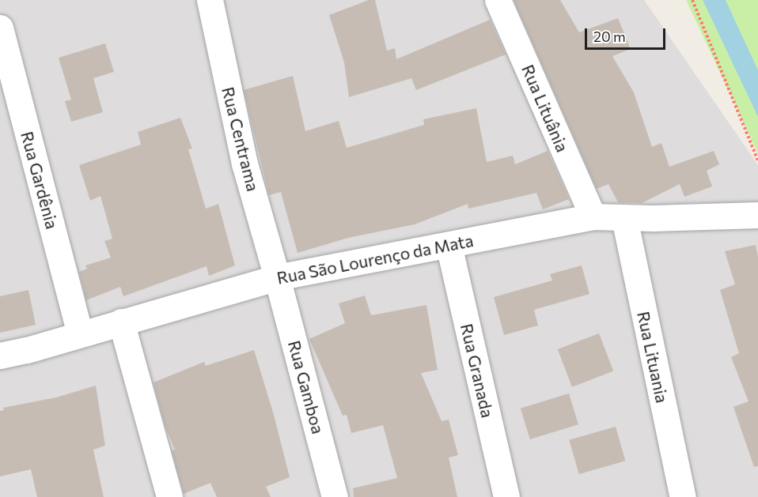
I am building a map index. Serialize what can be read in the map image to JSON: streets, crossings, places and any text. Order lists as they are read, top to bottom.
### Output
{
  "streets": {
    "street": [
      "Rua Lituânia",
      "Rua Centrama",
      "Rua Gardênia",
      "Rua São Lourenço da Mata",
      "Rua Lituania",
      "Rua Granada",
      "Rua Gamboa"
    ]
  },
  "crossings": [
    ["Rua Lituânia", "Rua São Lourenço da Mata"],
    ["Rua Centrama", "Rua São Lourenço da Mata"],
    ["Rua Centrama", "Rua Gamboa"],
    ["Rua Gardênia", "Rua São Lourenço da Mata"],
    ["Rua São Lourenço da Mata", "Rua Lituania"],
    ["Rua São Lourenço da Mata", "Rua Granada"],
    ["Rua São Lourenço da Mata", "Rua Gamboa"]
  ],
  "scale_bar": "20 m"
}
